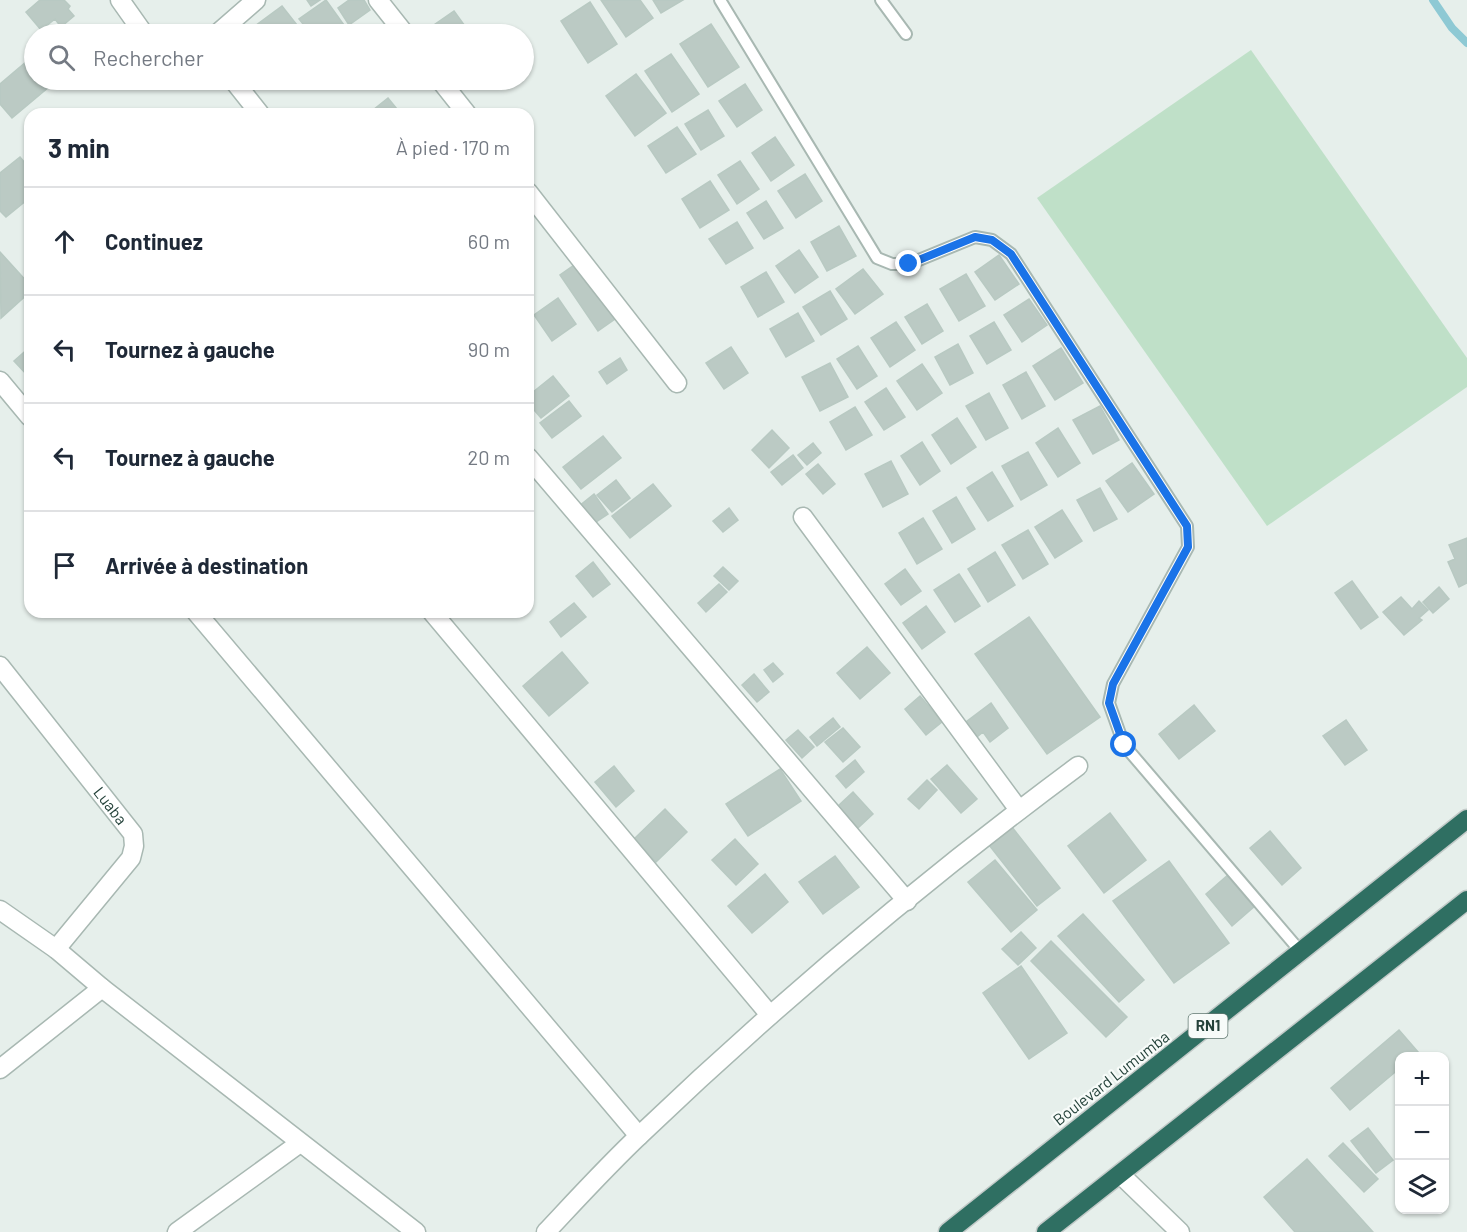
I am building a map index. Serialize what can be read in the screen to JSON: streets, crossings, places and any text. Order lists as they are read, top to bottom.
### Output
{
  "streets": {
    "highway": ["RN1", "Boulevard Lumumba"],
    "street": ["Luaba"]
  },
  "page": {
    "search": "Rechercher",
    "heading": ["3 min", "À pied · 170 m"],
    "list": [
      ["Continuez", "60 m"],
      ["Tournez à gauche", "90 m"],
      ["Tournez à gauche", "20 m"],
      "Arrivée à destination"
    ],
    "map_buttons": ["+", "−"]
  }
}
